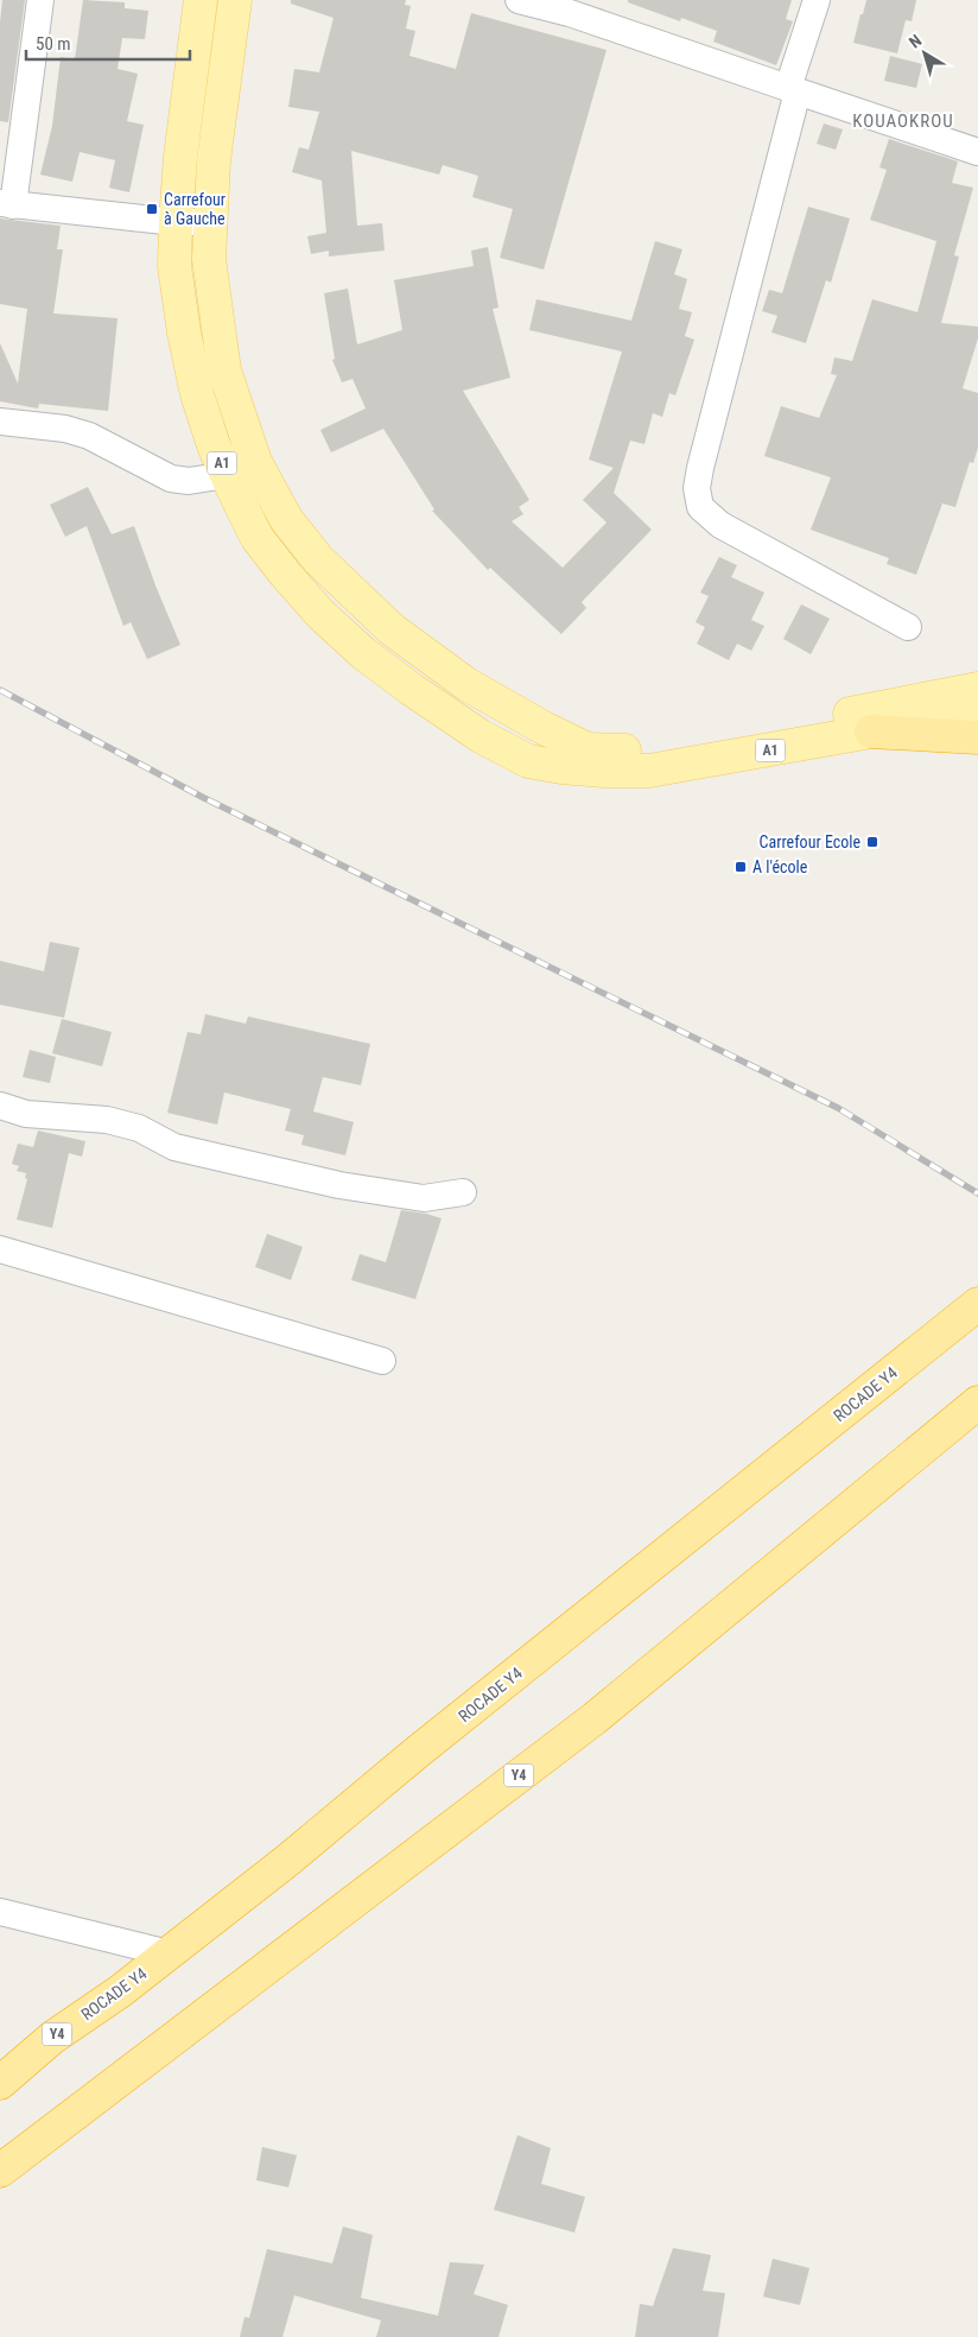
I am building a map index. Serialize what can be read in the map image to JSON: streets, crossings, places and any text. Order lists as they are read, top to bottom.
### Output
{
  "streets": {
    "highway": ["ROCADE Y4", "Y4"],
    "main road": ["A1"]
  },
  "districts": ["KOUAOKROU"],
  "places": {
    "transit": ["Carrefour à Gauche", "Carrefour Ecole", "A l'école"]
  },
  "scale_bar": "50 m",
  "north": "top left"
}
